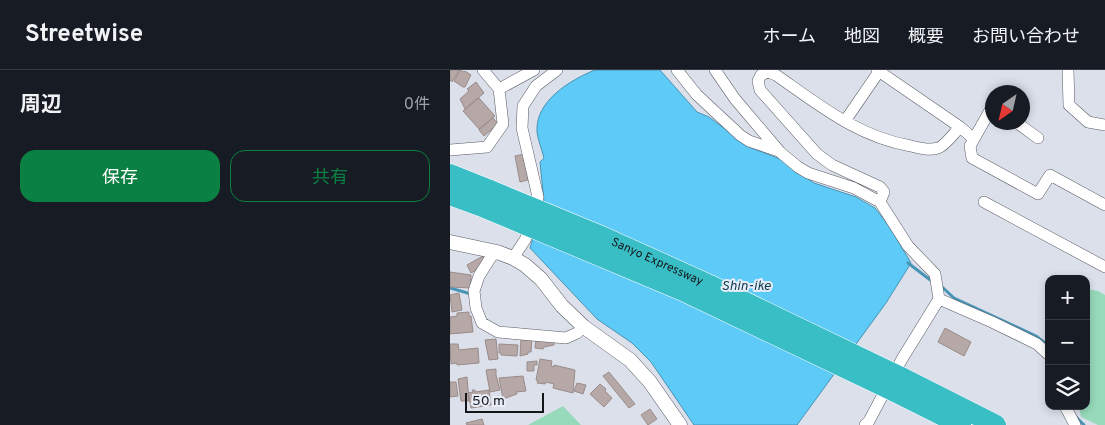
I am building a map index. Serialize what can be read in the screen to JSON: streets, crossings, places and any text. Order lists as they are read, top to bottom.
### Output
{
  "streets": {
    "highway": ["Sanyo Expressway"]
  },
  "water": ["Shin-ike"],
  "scale_bar": "50 m",
  "north": "bottom left",
  "page": {
    "header": "Streetwise",
    "nav": [
      "ホーム",
      "地図",
      "概要",
      "お問い合わせ"
    ],
    "heading": ["周辺", "0件"],
    "buttons": ["保存", "共有"],
    "map_buttons": ["+", "−"],
    "scale": "50 m"
  }
}
